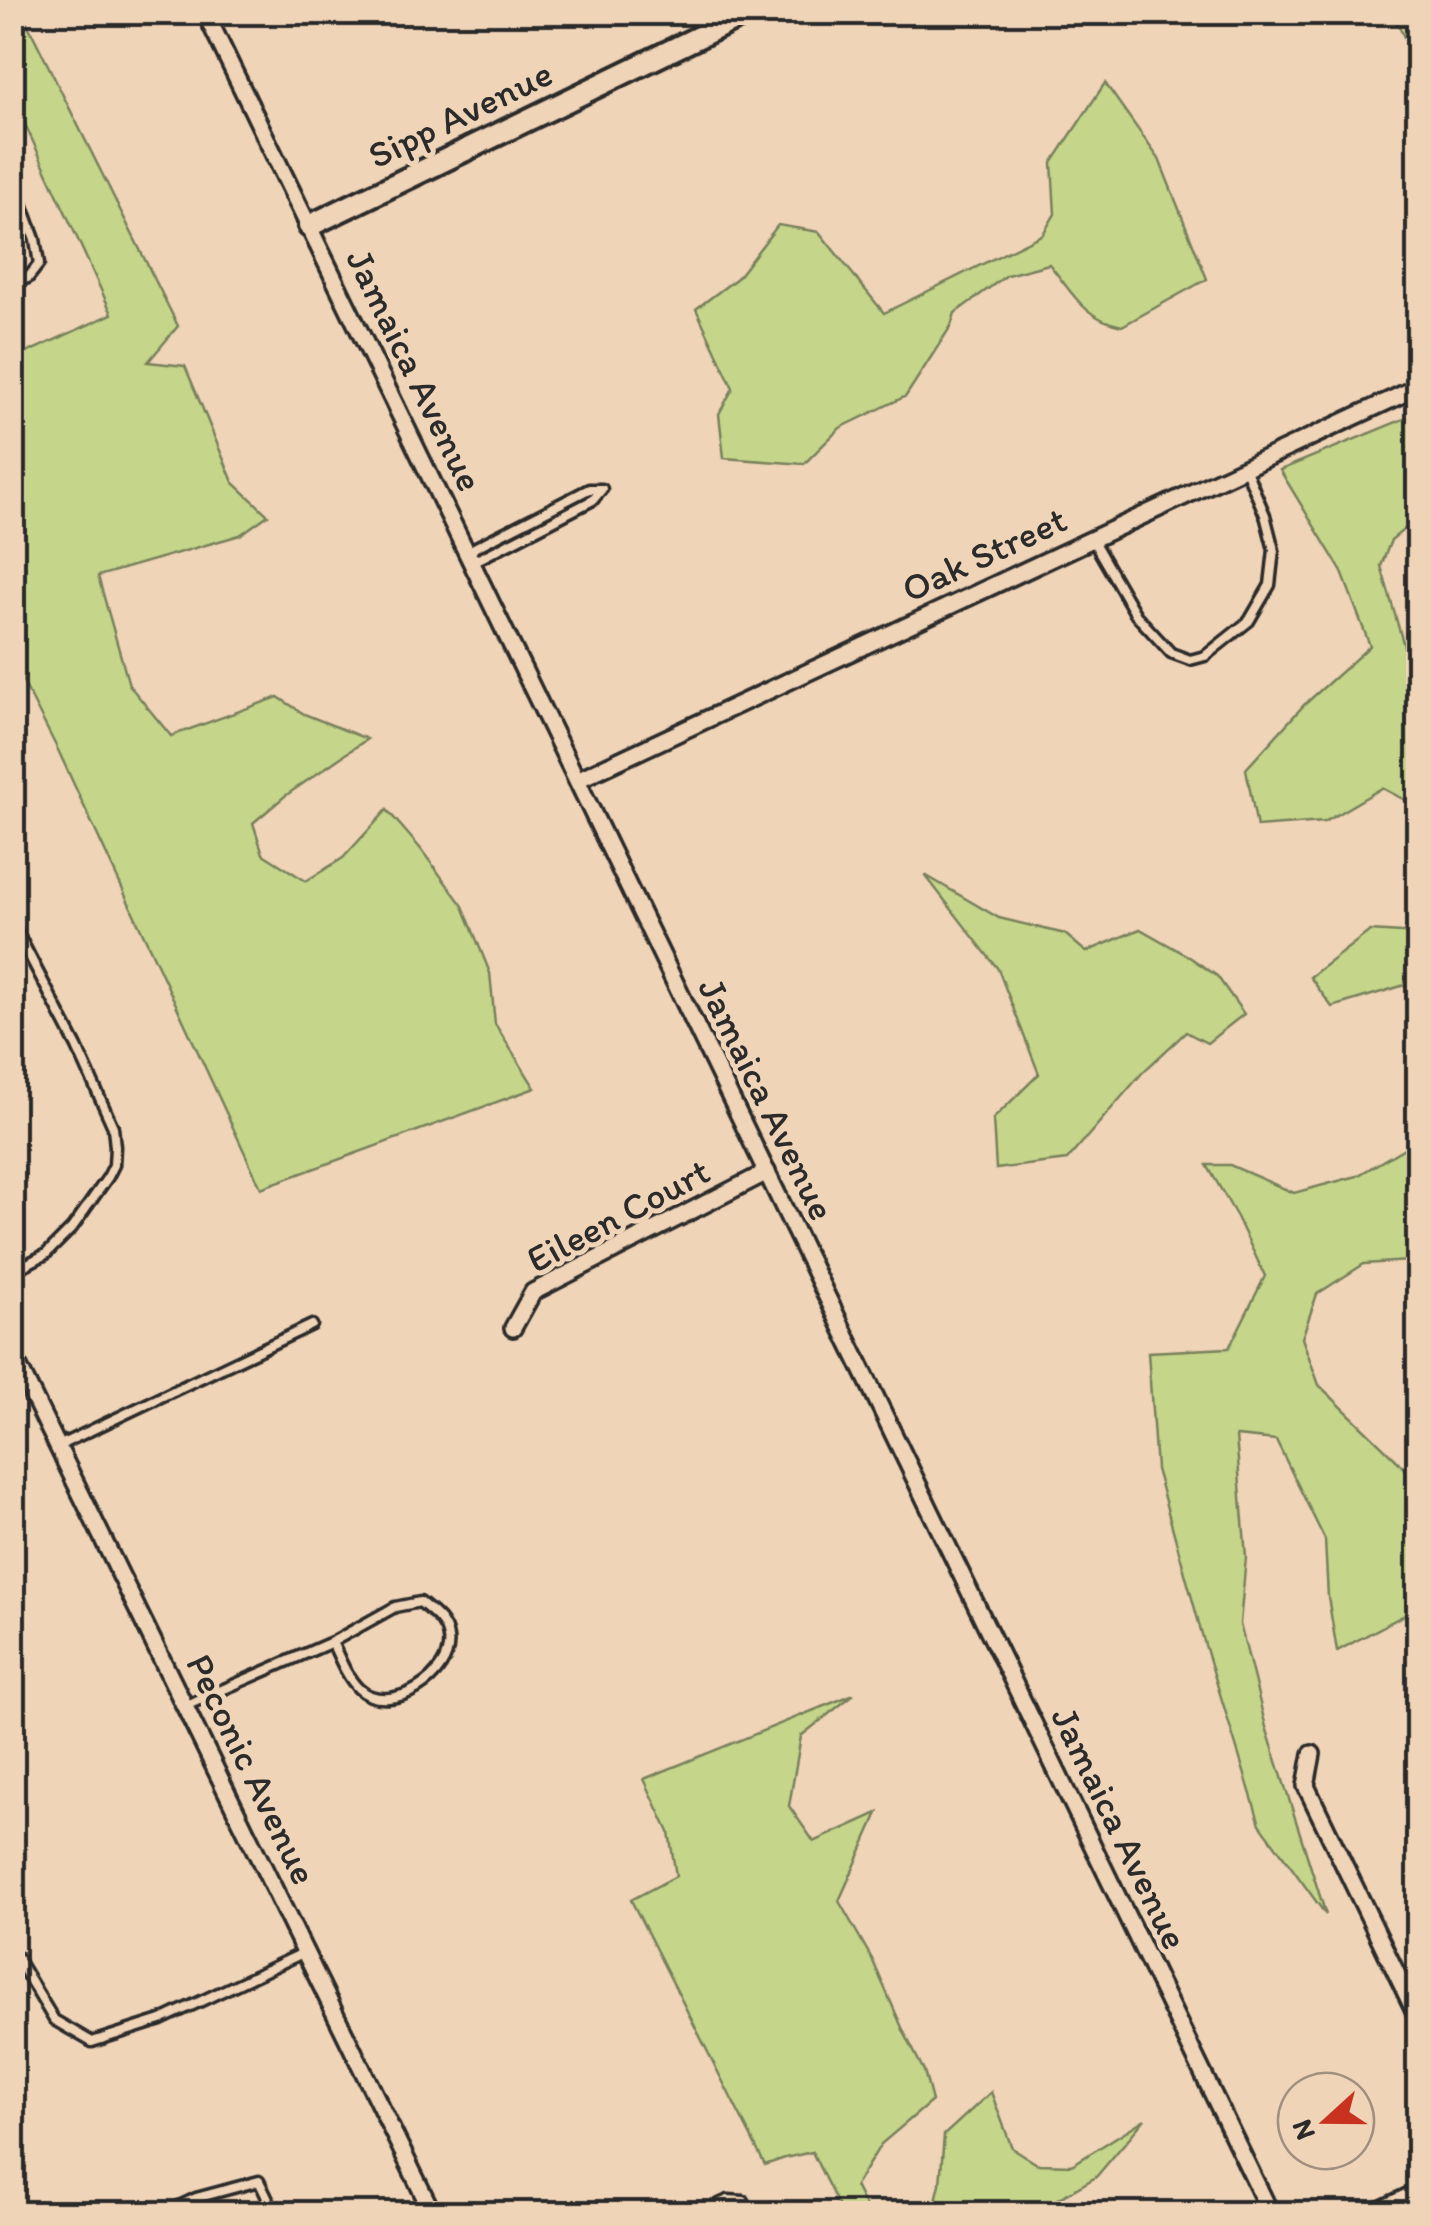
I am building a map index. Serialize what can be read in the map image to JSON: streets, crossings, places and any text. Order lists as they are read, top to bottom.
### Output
{
  "streets": {
    "street": [
      "Sipp Avenue",
      "Jamaica Avenue",
      "Oak Street",
      "Eileen Court",
      "Peconic Avenue"
    ]
  },
  "crossings": [
    ["Sipp Avenue", "Jamaica Avenue"],
    ["Jamaica Avenue", "Oak Street"],
    ["Jamaica Avenue", "Eileen Court"]
  ],
  "north": "left"
}
